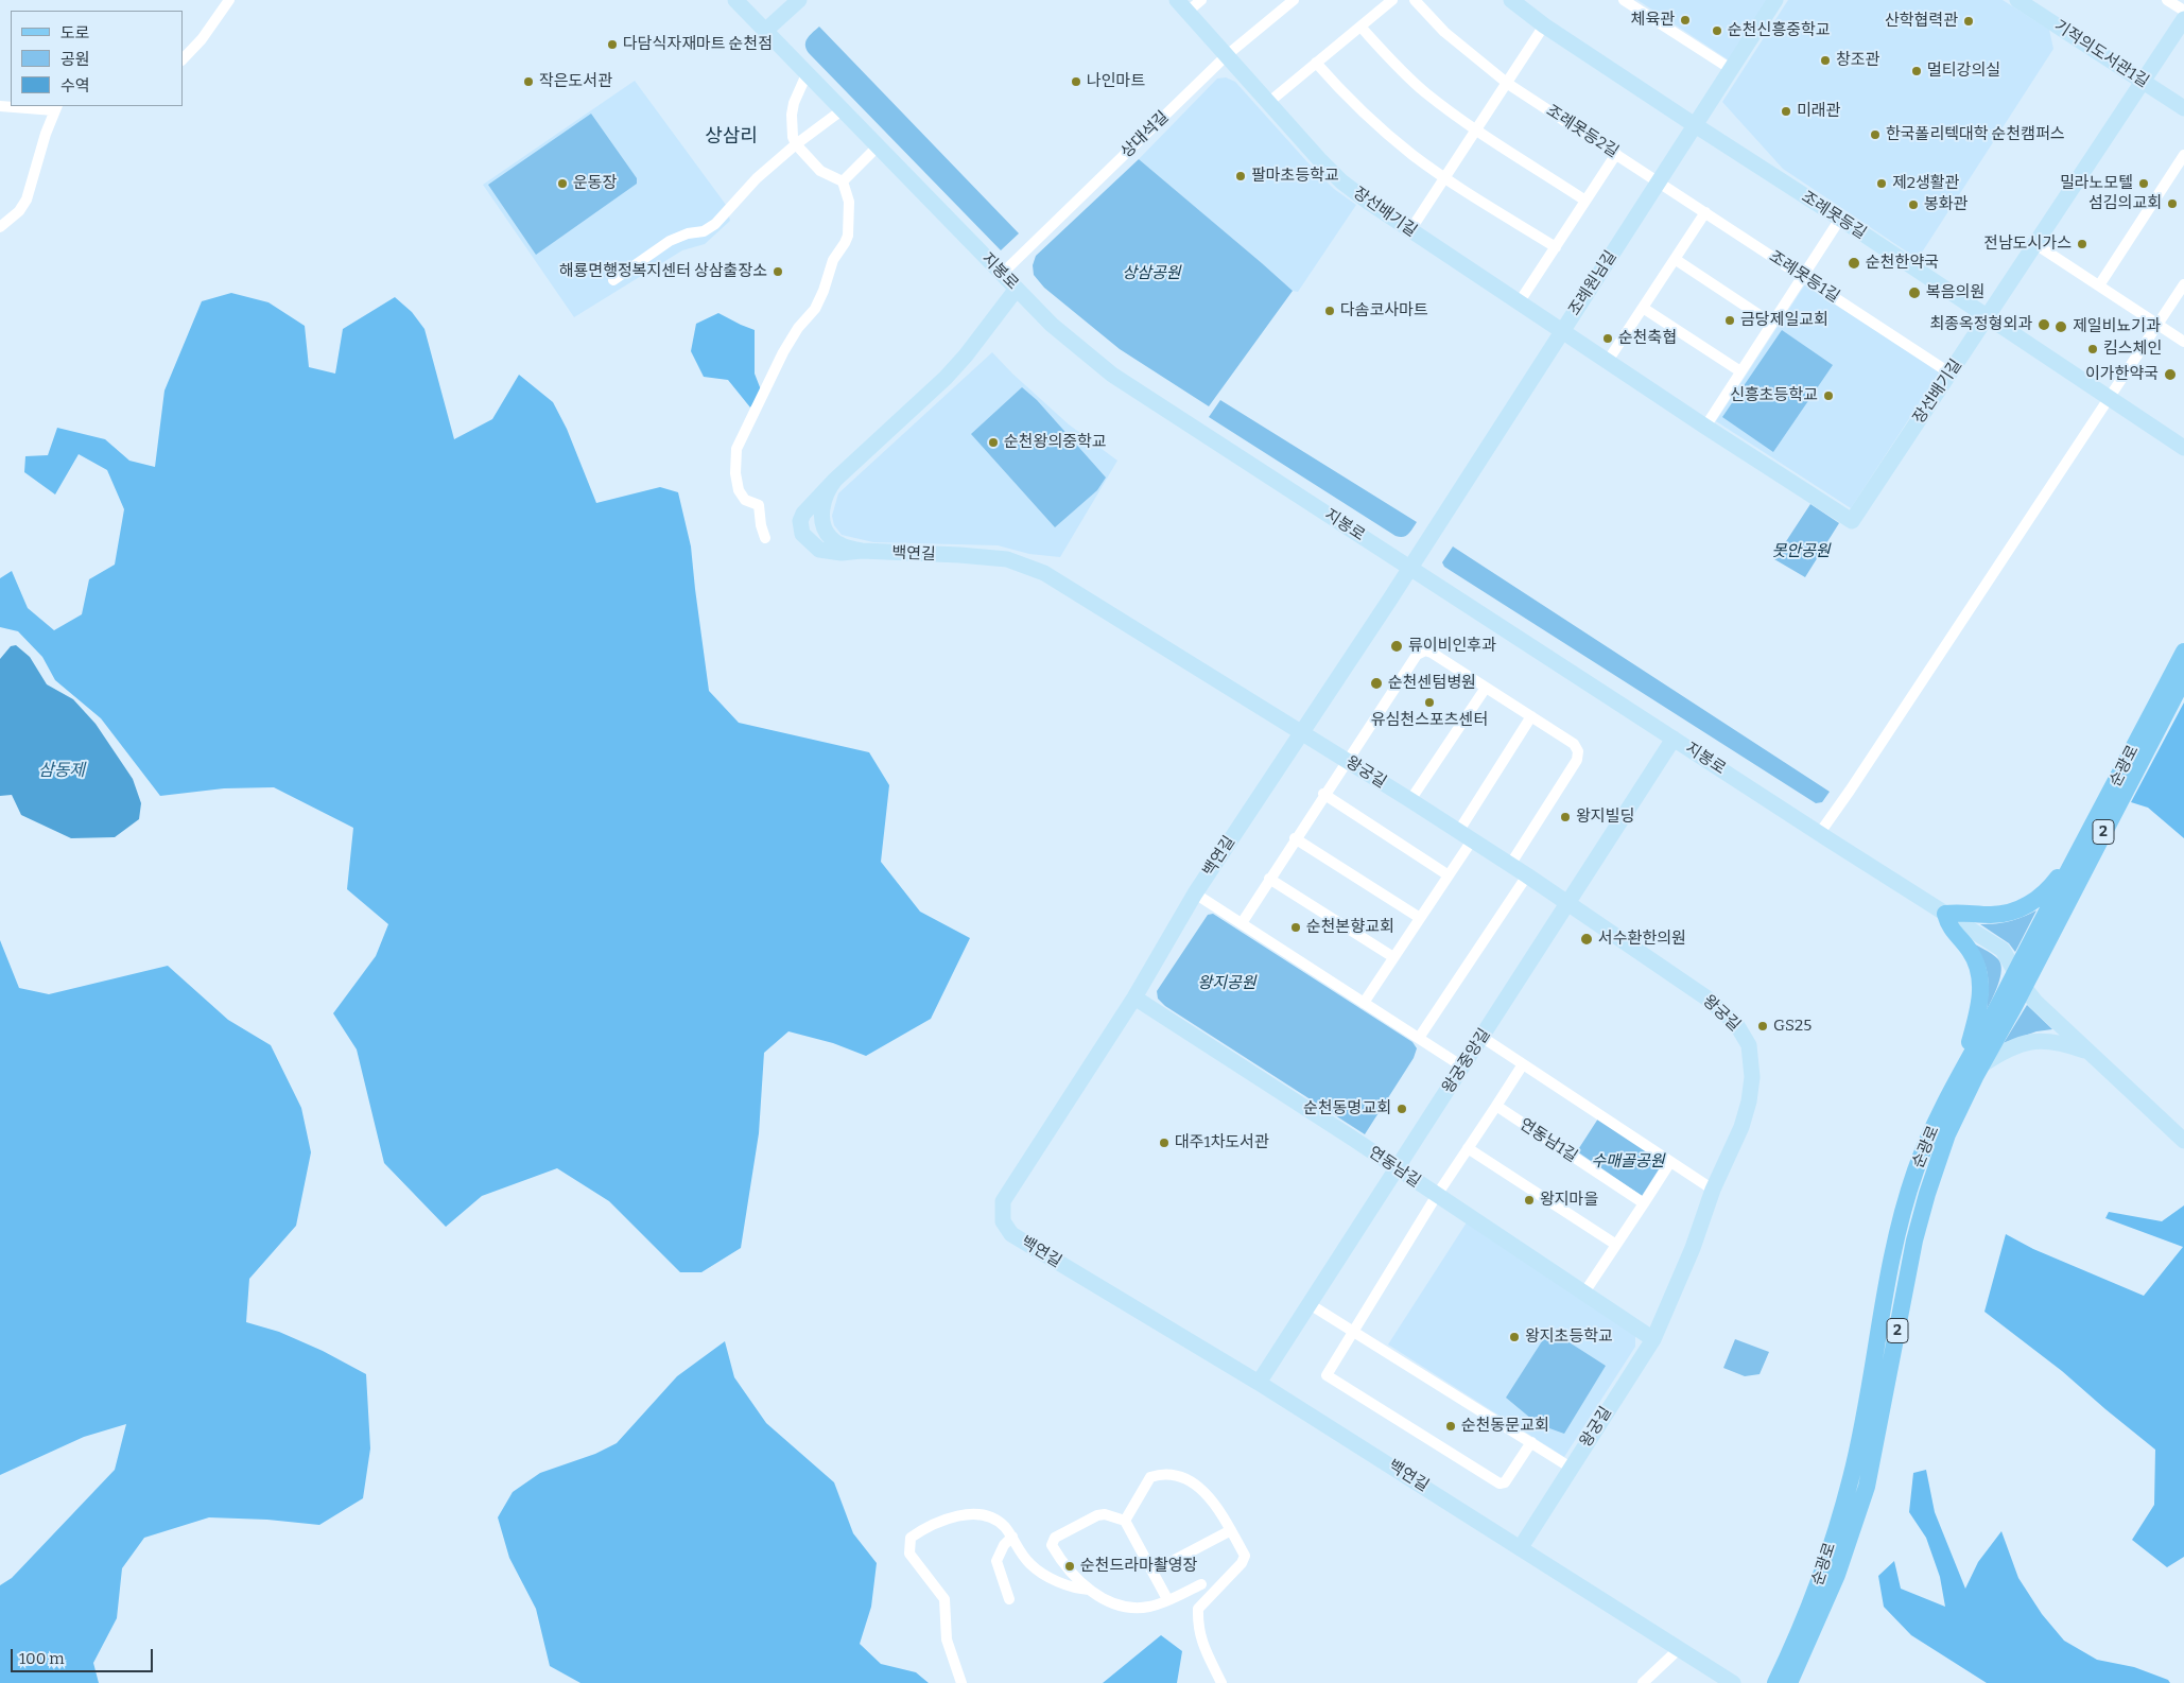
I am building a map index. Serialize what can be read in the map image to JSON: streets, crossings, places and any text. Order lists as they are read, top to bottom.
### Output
{
  "streets": {
    "main road": ["순광로", "2"],
    "street": [
      "기적의도서관1길",
      "조례못등2길",
      "상대석길",
      "장선배기길",
      "조례못등길",
      "지봉로",
      "조례못등1길",
      "조례원님길",
      "백연길",
      "왕궁길",
      "왕궁중앙길",
      "연동남1길",
      "연동남길"
    ]
  },
  "crossings": [
    ["기적의도서관1길", "장선배기길"],
    ["조례못등2길", "조례못등1길"],
    ["조례못등2길", "조례원님길"],
    ["상대석길", "장선배기길"],
    ["상대석길", "지봉로"],
    ["장선배기길", "조례못등길"],
    ["장선배기길", "조례못등1길"],
    ["장선배기길", "조례원님길"],
    ["조례못등길", "조례원님길"],
    ["지봉로", "조례원님길"],
    ["지봉로", "백연길"],
    ["지봉로", "순광로"],
    ["지봉로", "왕궁중앙길"],
    ["조례못등1길", "조례원님길"],
    ["조례원님길", "백연길"],
    ["백연길", "왕궁길"],
    ["백연길", "왕궁중앙길"],
    ["백연길", "연동남길"],
    ["왕궁길", "왕궁중앙길"],
    ["왕궁길", "연동남길"],
    ["왕궁중앙길", "연동남길"]
  ],
  "districts": ["상삼리"],
  "water": ["삼동제"],
  "parks": [
    "상삼공원",
    "못안공원",
    "왕지공원",
    "수매골공원"
  ],
  "places": [
    "체육관",
    "산학협력관",
    "순천신흥중학교",
    "다담식자재마트 순천점",
    "창조관",
    "멀티강의실",
    "작은도서관",
    "나인마트",
    "미래관",
    "한국폴리텍대학 순천캠퍼스",
    "팔마초등학교",
    "운동장",
    "제2생활관",
    "밀라노모텔",
    "섬김의교회",
    "봉화관",
    "전남도시가스",
    "순천한약국",
    "해룡면행정복지센터 상삼출장소",
    "복음의원",
    "다솜코사마트",
    "금당제일교회",
    "최종옥정형외과",
    "제일비뇨기과",
    "순천축협",
    "킴스체인",
    "이가한약국",
    "신흥초등학교",
    "순천왕의중학교",
    "류이비인후과",
    "순천센텀병원",
    "유심천스포츠센터",
    "왕지빌딩",
    "순천본향교회",
    "서수환한의원",
    "GS25",
    "순천동명교회",
    "대주1차도서관",
    "왕지마을",
    "왕지초등학교",
    "순천동문교회",
    "순천드라마촬영장"
  ],
  "legend": ["도로", "공원", "수역"],
  "scale_bar": "100 m"
}
